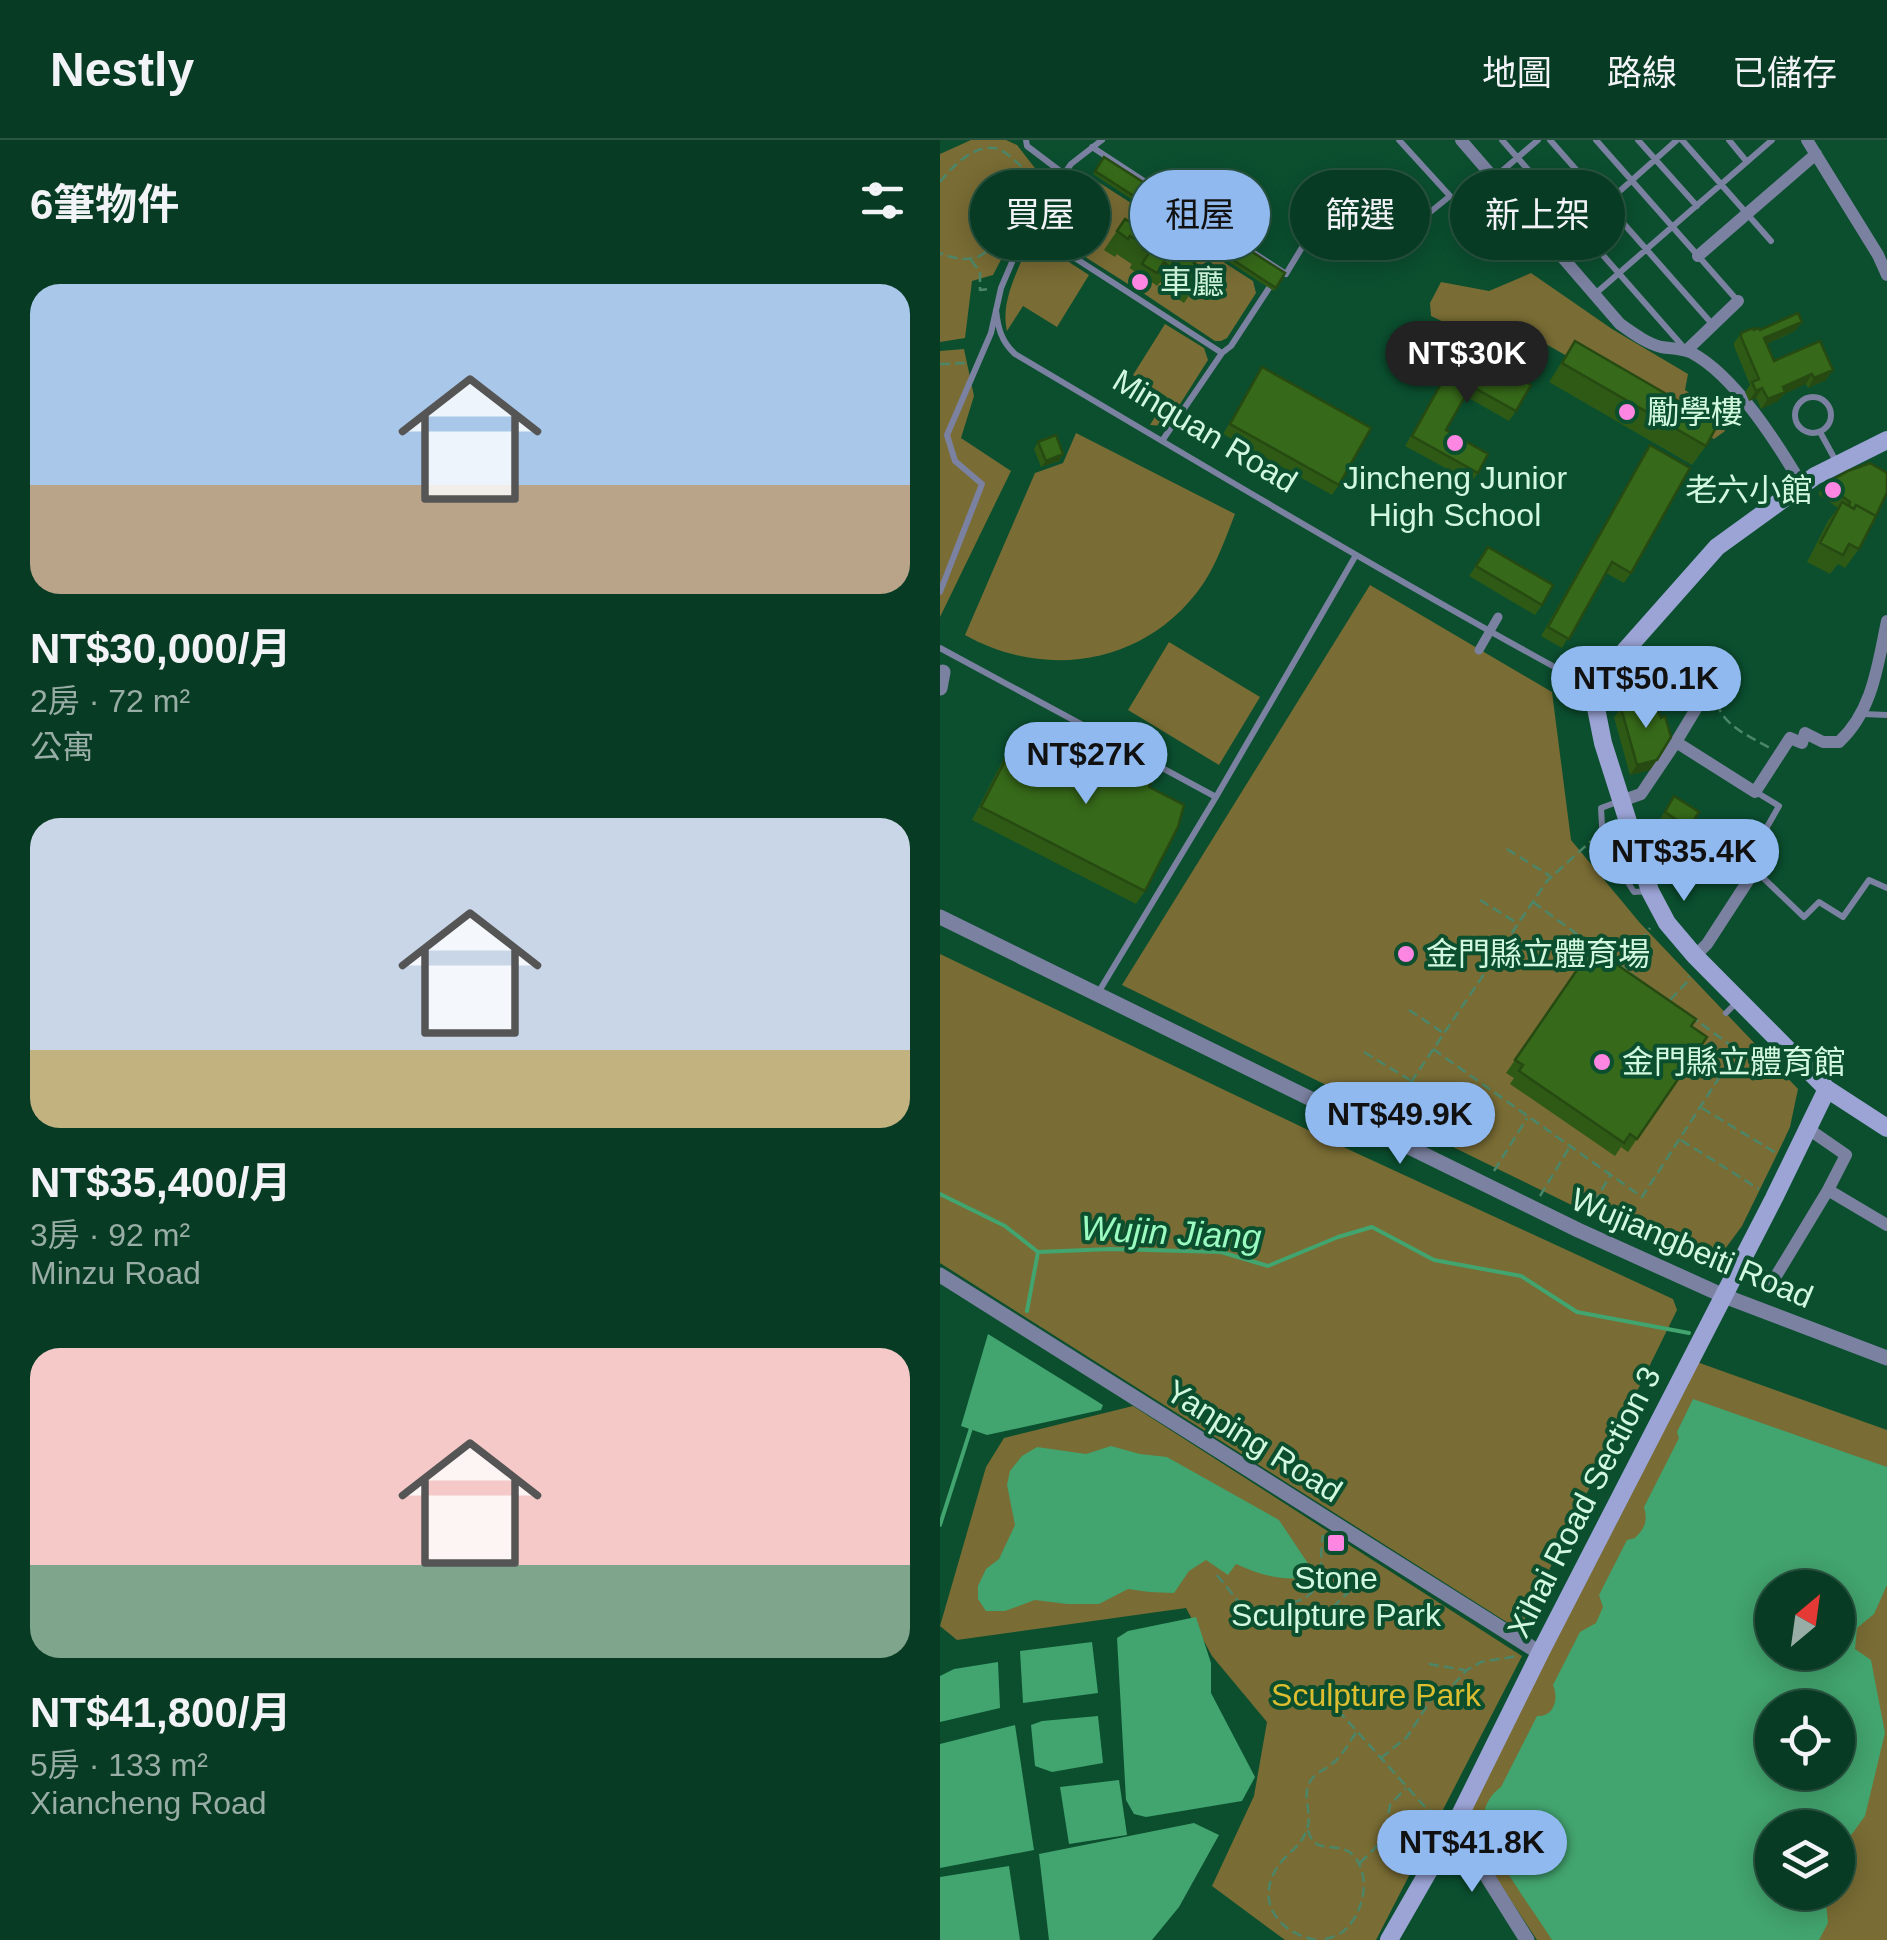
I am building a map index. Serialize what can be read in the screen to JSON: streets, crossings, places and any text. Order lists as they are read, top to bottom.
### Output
{
  "streets": {
    "main road": ["Xihai Road Section 3"],
    "street": ["Wujiangbeiti Road", "Yanping Road"],
    "lane": ["Minquan Road"]
  },
  "crossings": [
    ["Wujiangbeiti Road", "Xihai Road Section 3"],
    ["Yanping Road", "Xihai Road Section 3"]
  ],
  "water": ["Wujin Jiang"],
  "parks": ["Sculpture Park"],
  "places": {
    "other": [
      "車廳",
      "勵學樓",
      "Jincheng Junior High School",
      "老六小館",
      "金門縣立體育場",
      "金門縣立體育館"
    ],
    "transit": ["Stone Sculpture Park"]
  },
  "north": "top right",
  "page": {
    "header": "Nestly",
    "nav": ["地圖", "路線", "已儲存"],
    "heading": "6筆物件",
    "chip": [
      "買屋",
      "租屋",
      "篩選",
      "新上架"
    ],
    "list": [
      {
        "name": "NT$30,000/月",
        "note": "2房 · 72 m² · 公寓"
      },
      {
        "name": "NT$35,400/月",
        "note": "3房 · 92 m² · Minzu Road"
      },
      {
        "name": "NT$41,800/月",
        "note": "5房 · 133 m² · Xiancheng Road"
      }
    ],
    "price": [
      "NT$30K",
      "NT$50.1K",
      "NT$27K",
      "NT$35.4K",
      "NT$49.9K",
      "NT$41.8K"
    ]
  }
}
